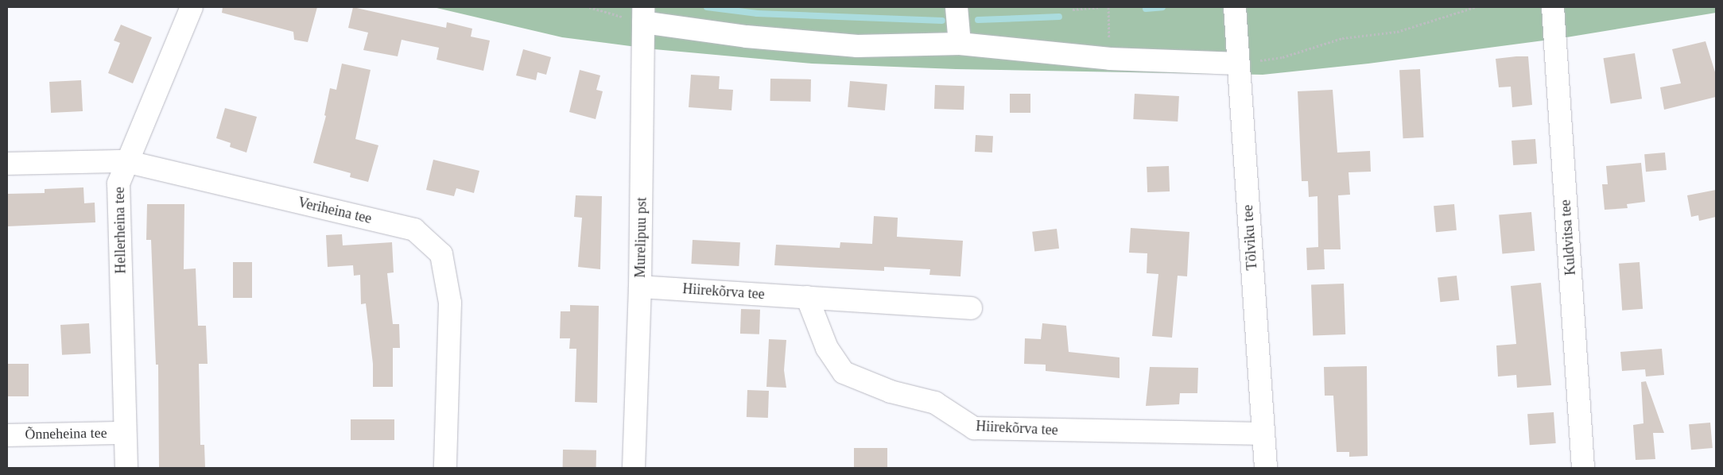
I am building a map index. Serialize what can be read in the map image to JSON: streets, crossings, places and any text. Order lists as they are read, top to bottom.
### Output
{
  "streets": {
    "street": [
      "Veriheina tee",
      "Hellerheina tee",
      "Murelipuu pst",
      "Tõlviku tee",
      "Kuldvitsa tee",
      "Hiirekõrva tee",
      "Õnneheina tee"
    ]
  },
  "crossings": [
    ["Veriheina tee", "Hellerheina tee"],
    ["Hellerheina tee", "Õnneheina tee"],
    ["Murelipuu pst", "Hiirekõrva tee"],
    ["Tõlviku tee", "Hiirekõrva tee"]
  ]
}
